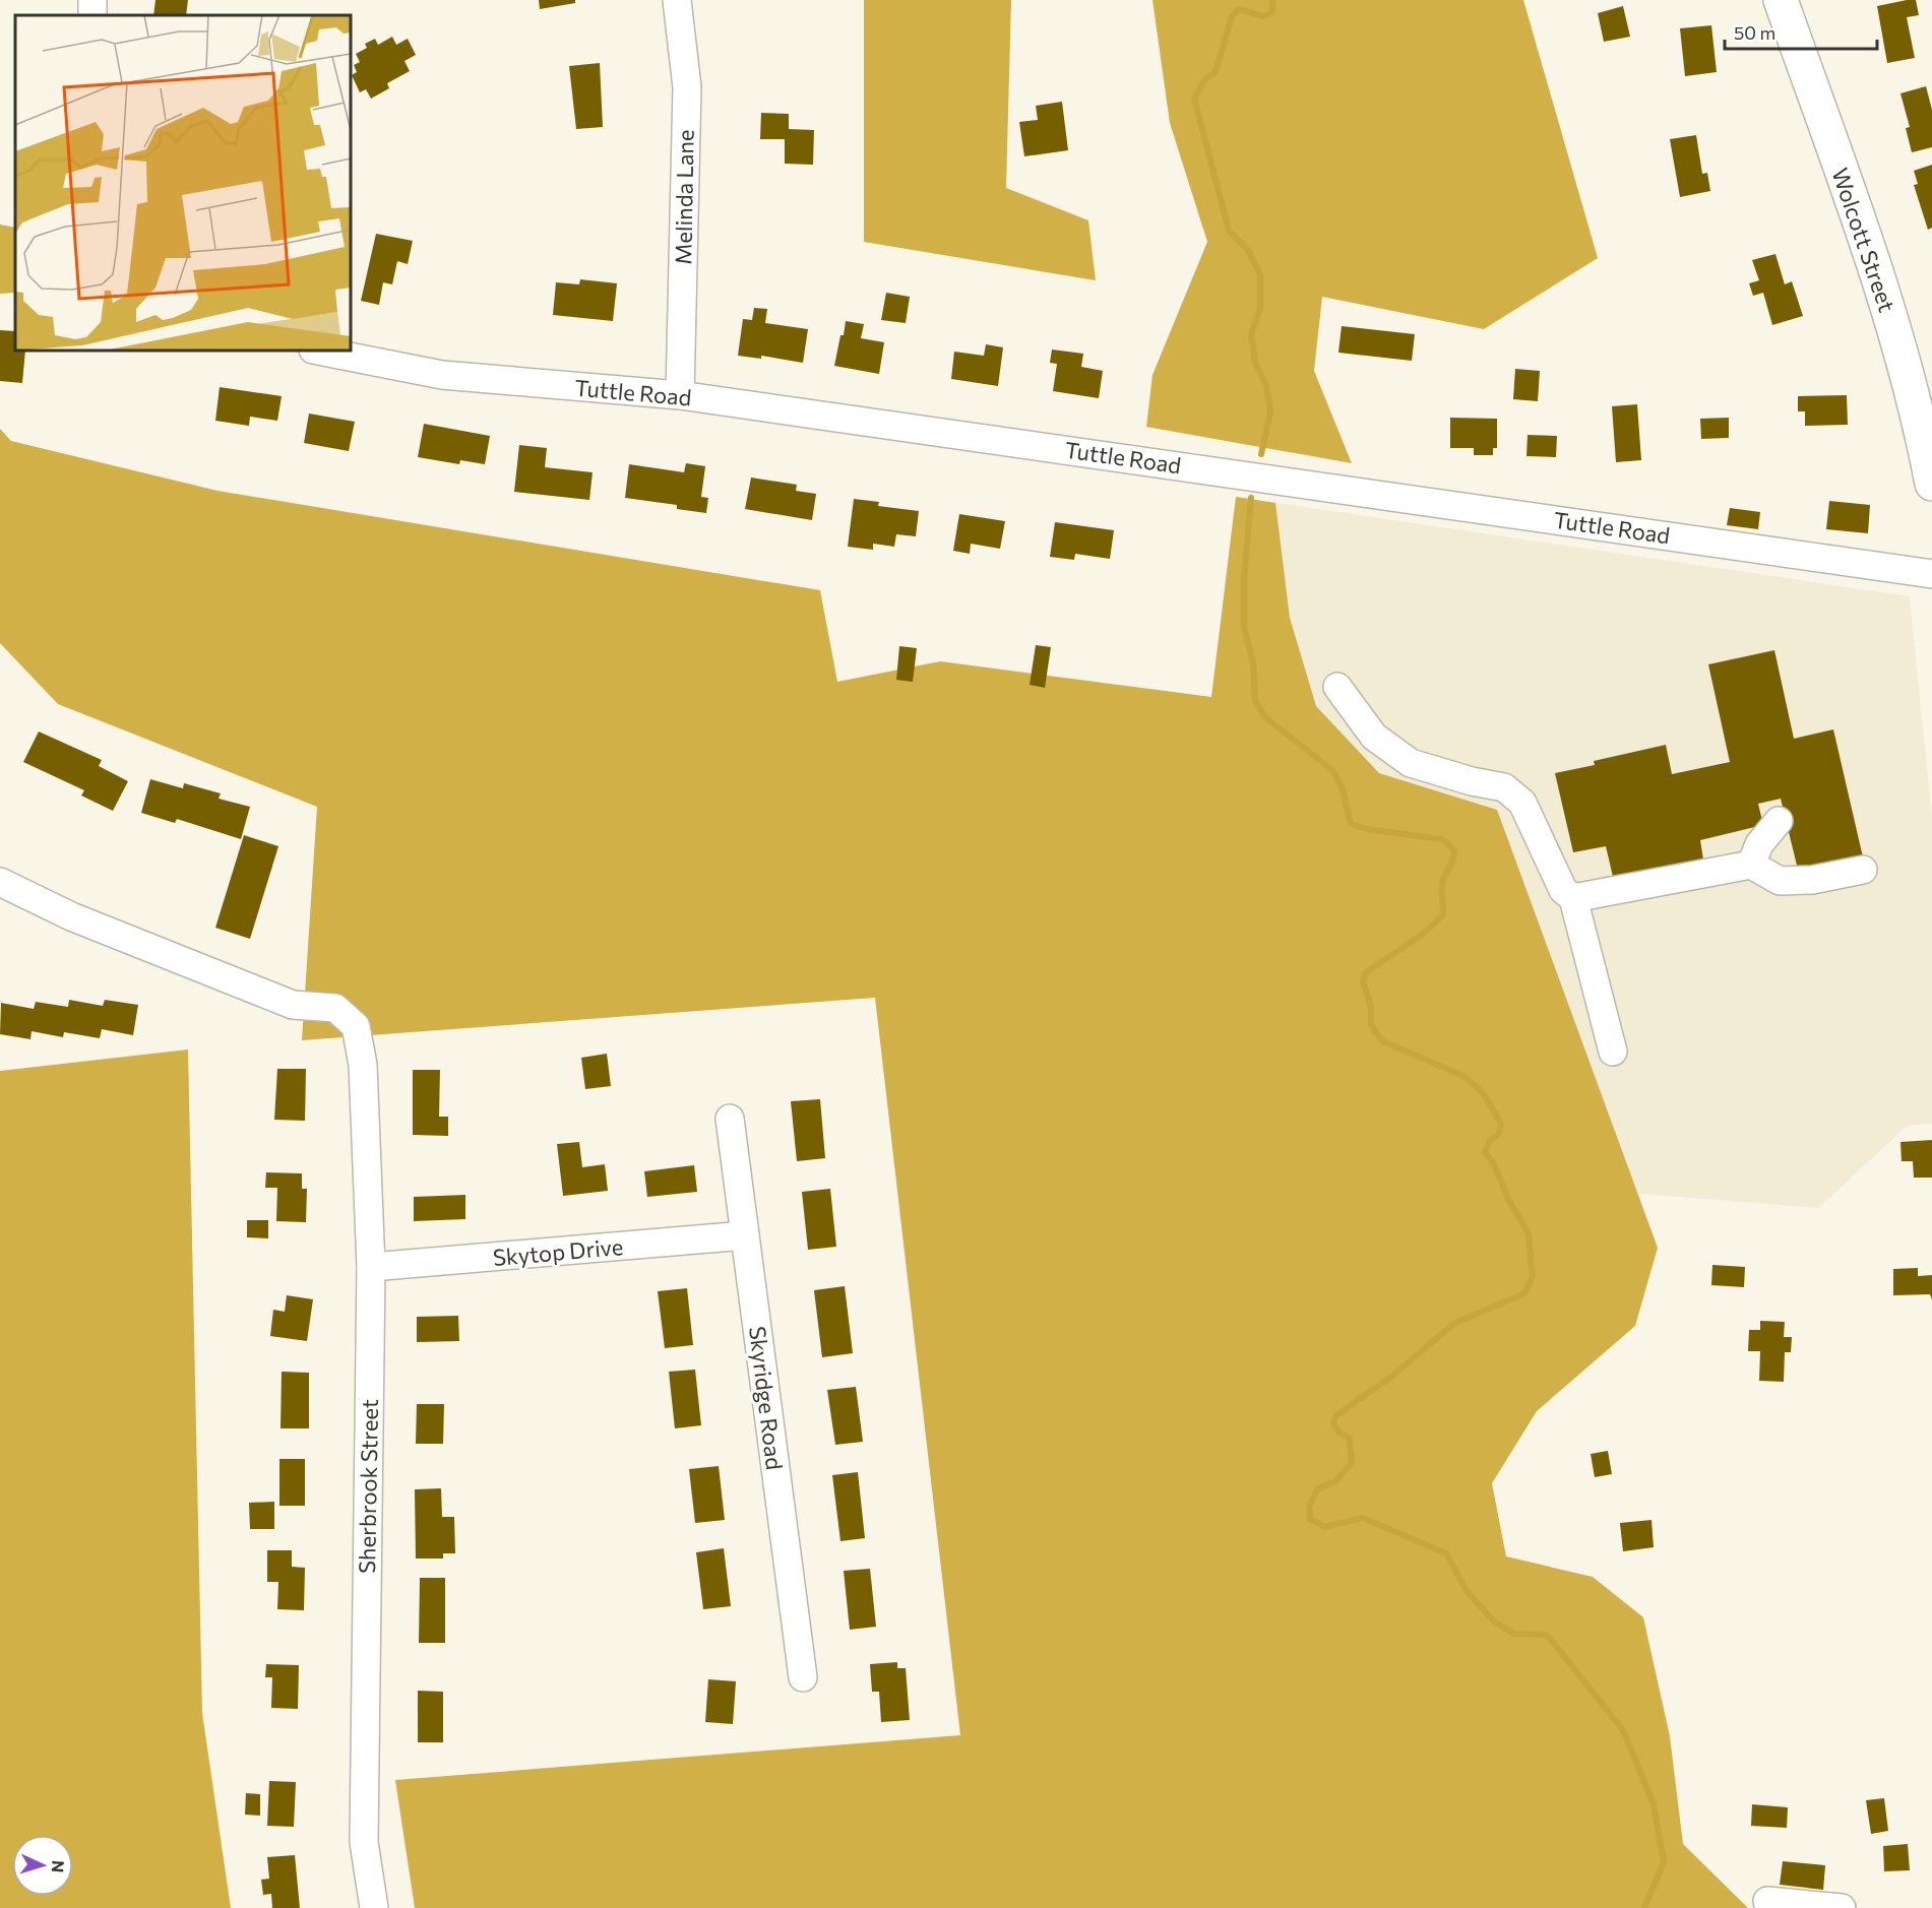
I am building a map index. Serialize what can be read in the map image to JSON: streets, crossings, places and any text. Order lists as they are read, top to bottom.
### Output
{
  "streets": {
    "main road": ["Wolcott Street"],
    "street": [
      "Melinda Lane",
      "Tuttle Road",
      "Skytop Drive",
      "Skyridge Road",
      "Sherbrook Street"
    ]
  },
  "crossings": [
    ["Melinda Lane", "Tuttle Road"],
    ["Skytop Drive", "Skyridge Road"],
    ["Skytop Drive", "Sherbrook Street"]
  ],
  "scale_bar": "50 m",
  "north": "right"
}
